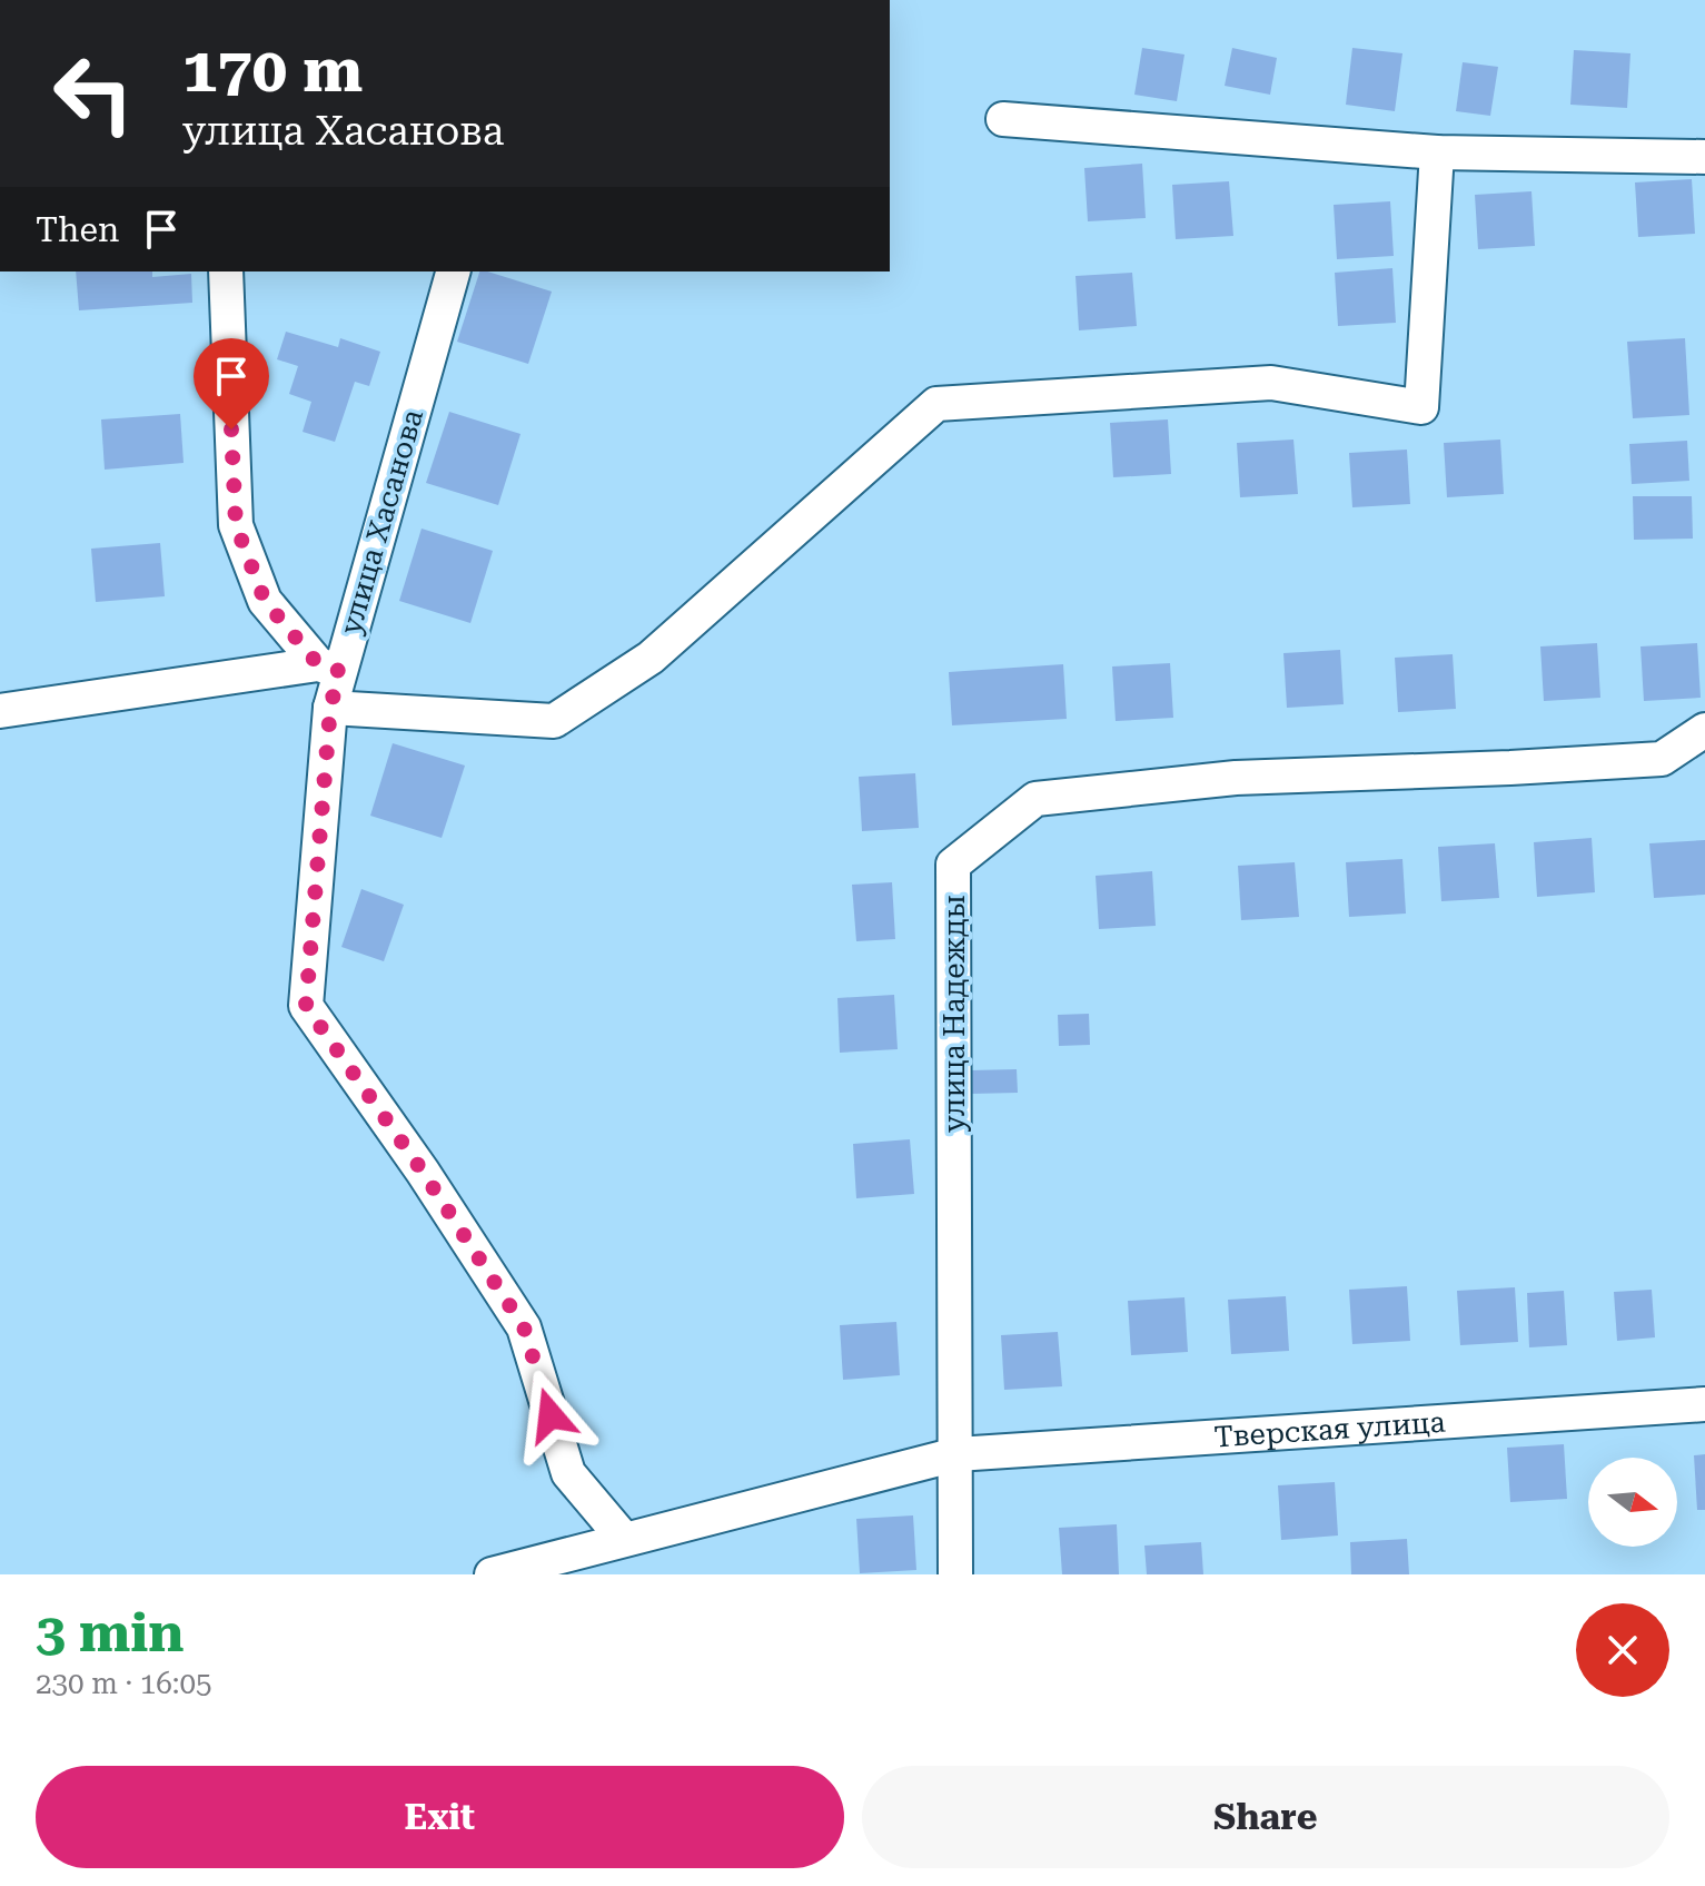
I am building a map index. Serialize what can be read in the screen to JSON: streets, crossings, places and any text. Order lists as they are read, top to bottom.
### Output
{
  "streets": {
    "street": ["улица Хасанова", "улица Надежды", "Тверская улица"]
  },
  "crossings": [
    ["улица Хасанова", "Тверская улица"],
    ["улица Надежды", "Тверская улица"]
  ],
  "north": "right",
  "page": {
    "turn": ["170 m", "улица Хасанова"],
    "then": "Then",
    "heading": ["3 min", "230 m · 16:05"],
    "buttons": ["Exit", "Share"]
  }
}
